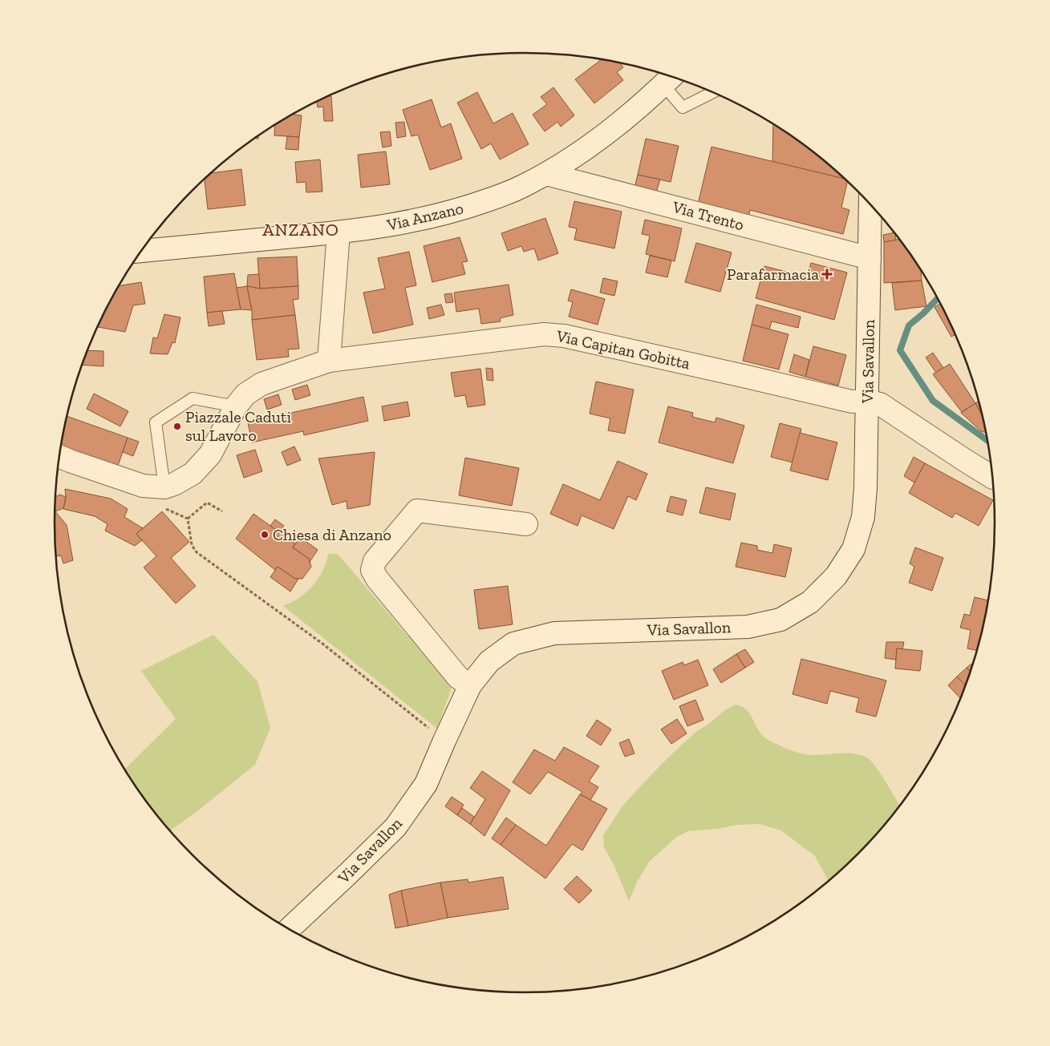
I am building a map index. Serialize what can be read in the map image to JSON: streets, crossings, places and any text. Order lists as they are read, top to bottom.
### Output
{
  "streets": {
    "street": [
      "Via Trento",
      "Via Anzano",
      "Via Capitan Gobitta",
      "Via Savallon"
    ]
  },
  "crossings": [
    ["Via Trento", "Via Anzano"],
    ["Via Trento", "Via Savallon"],
    ["Via Capitan Gobitta", "Via Savallon"]
  ],
  "districts": ["ANZANO"],
  "places": {
    "health": ["Parafarmacia"],
    "other": ["Piazzale Caduti sul Lavoro", "Chiesa di Anzano"]
  }
}
